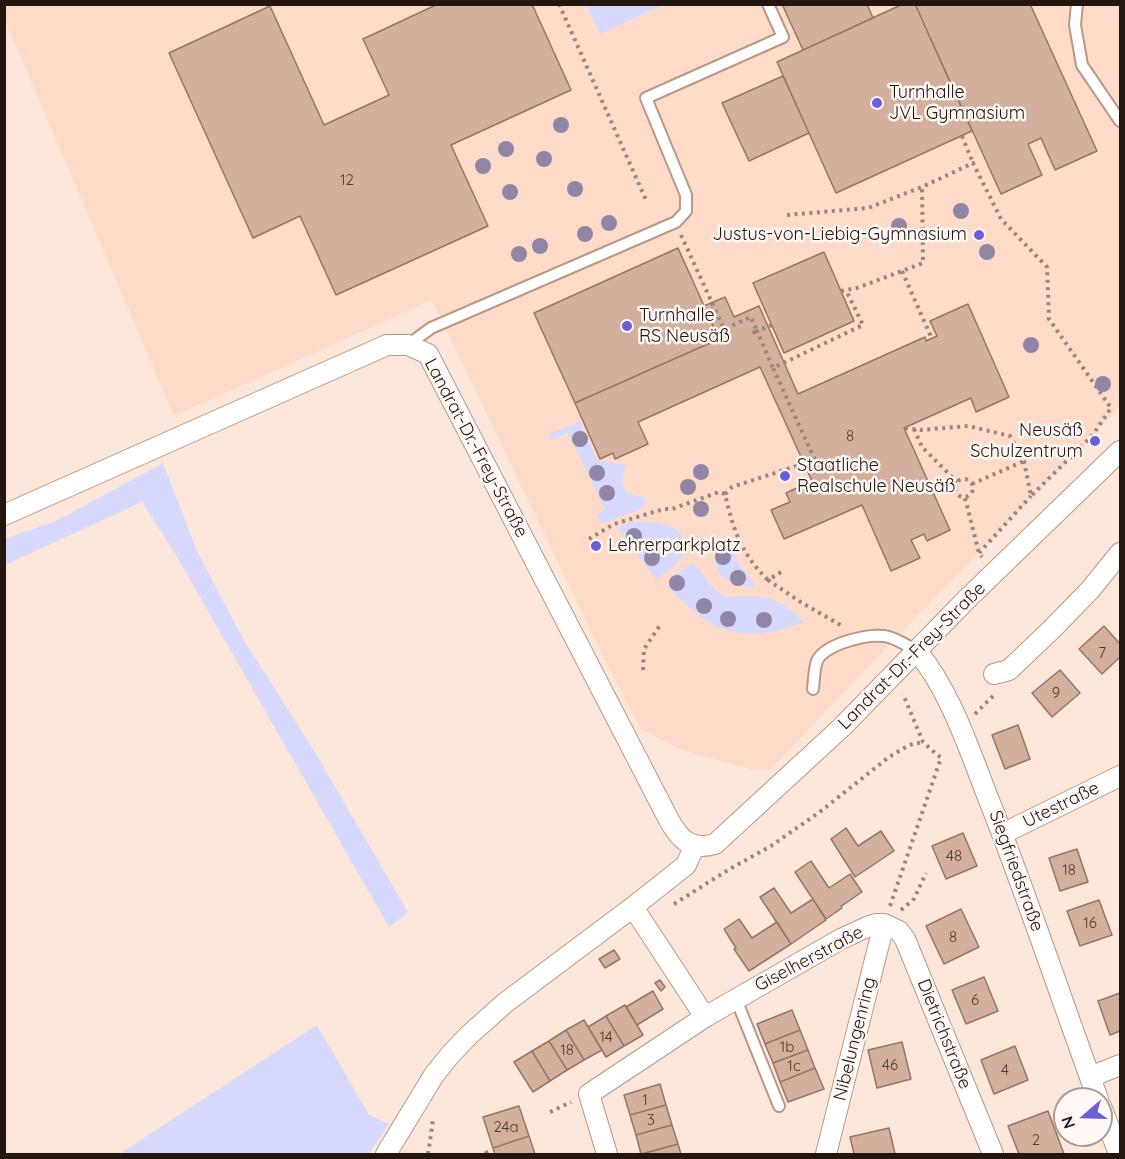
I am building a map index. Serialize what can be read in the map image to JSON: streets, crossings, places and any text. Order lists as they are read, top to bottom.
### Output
{
  "streets": {
    "street": [
      "Landrat-Dr.-Frey-Straße",
      "Utestraße",
      "Siegfriedstraße",
      "Giselherstraße",
      "Dietrichstraße",
      "Nibelungenring"
    ]
  },
  "crossings": [
    ["Landrat-Dr.-Frey-Straße", "Siegfriedstraße"],
    ["Utestraße", "Siegfriedstraße"],
    ["Giselherstraße", "Dietrichstraße"],
    ["Giselherstraße", "Nibelungenring"],
    ["Dietrichstraße", "Nibelungenring"]
  ],
  "places": [
    "Turnhalle JVL Gymnasium",
    "Justus-von-Liebig-Gymnasium",
    "Turnhalle RS Neusäß",
    "Neusäß Schulzentrum",
    "Staatliche Realschule Neusäß",
    "Lehrerparkplatz"
  ],
  "house_numbers": [
    "12",
    "8",
    "7",
    "9",
    "48",
    "18",
    "16",
    "8",
    "6",
    "14",
    "1b",
    "18",
    "46",
    "1c",
    "4",
    "1",
    "3",
    "24a",
    "2"
  ],
  "north": "left"
}
